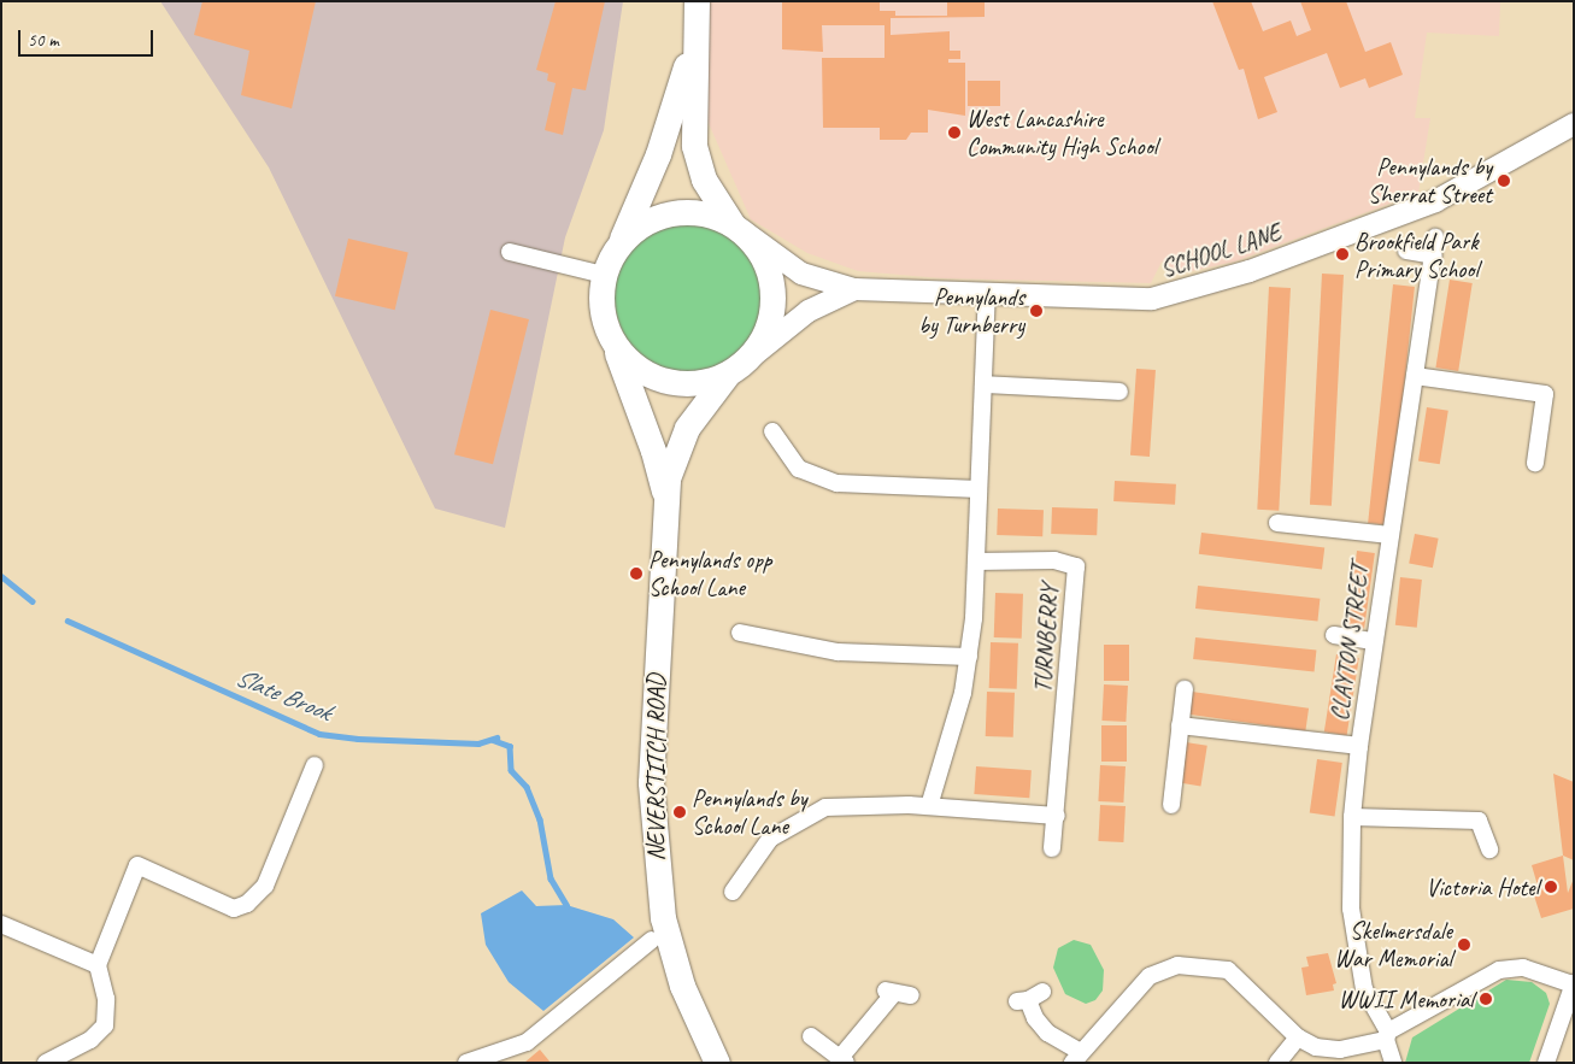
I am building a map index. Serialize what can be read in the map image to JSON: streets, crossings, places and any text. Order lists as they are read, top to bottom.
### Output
{
  "streets": {
    "main road": ["NEVERSTITCH ROAD"],
    "street": ["SCHOOL LANE", "TURNBERRY", "CLAYTON STREET"]
  },
  "crossings": [
    ["SCHOOL LANE", "NEVERSTITCH ROAD"]
  ],
  "water": ["Slate Brook"],
  "places": [
    "West Lancashire Community High School",
    "Pennylands by Sherrat Street",
    "Brookfield Park Primary School",
    "Pennylands by Turnberry",
    "Pennylands opp School Lane",
    "Pennylands by School Lane",
    "Victoria Hotel",
    "Skelmersdale War Memorial",
    "WWII Memorial"
  ],
  "scale_bar": "50 m"
}
